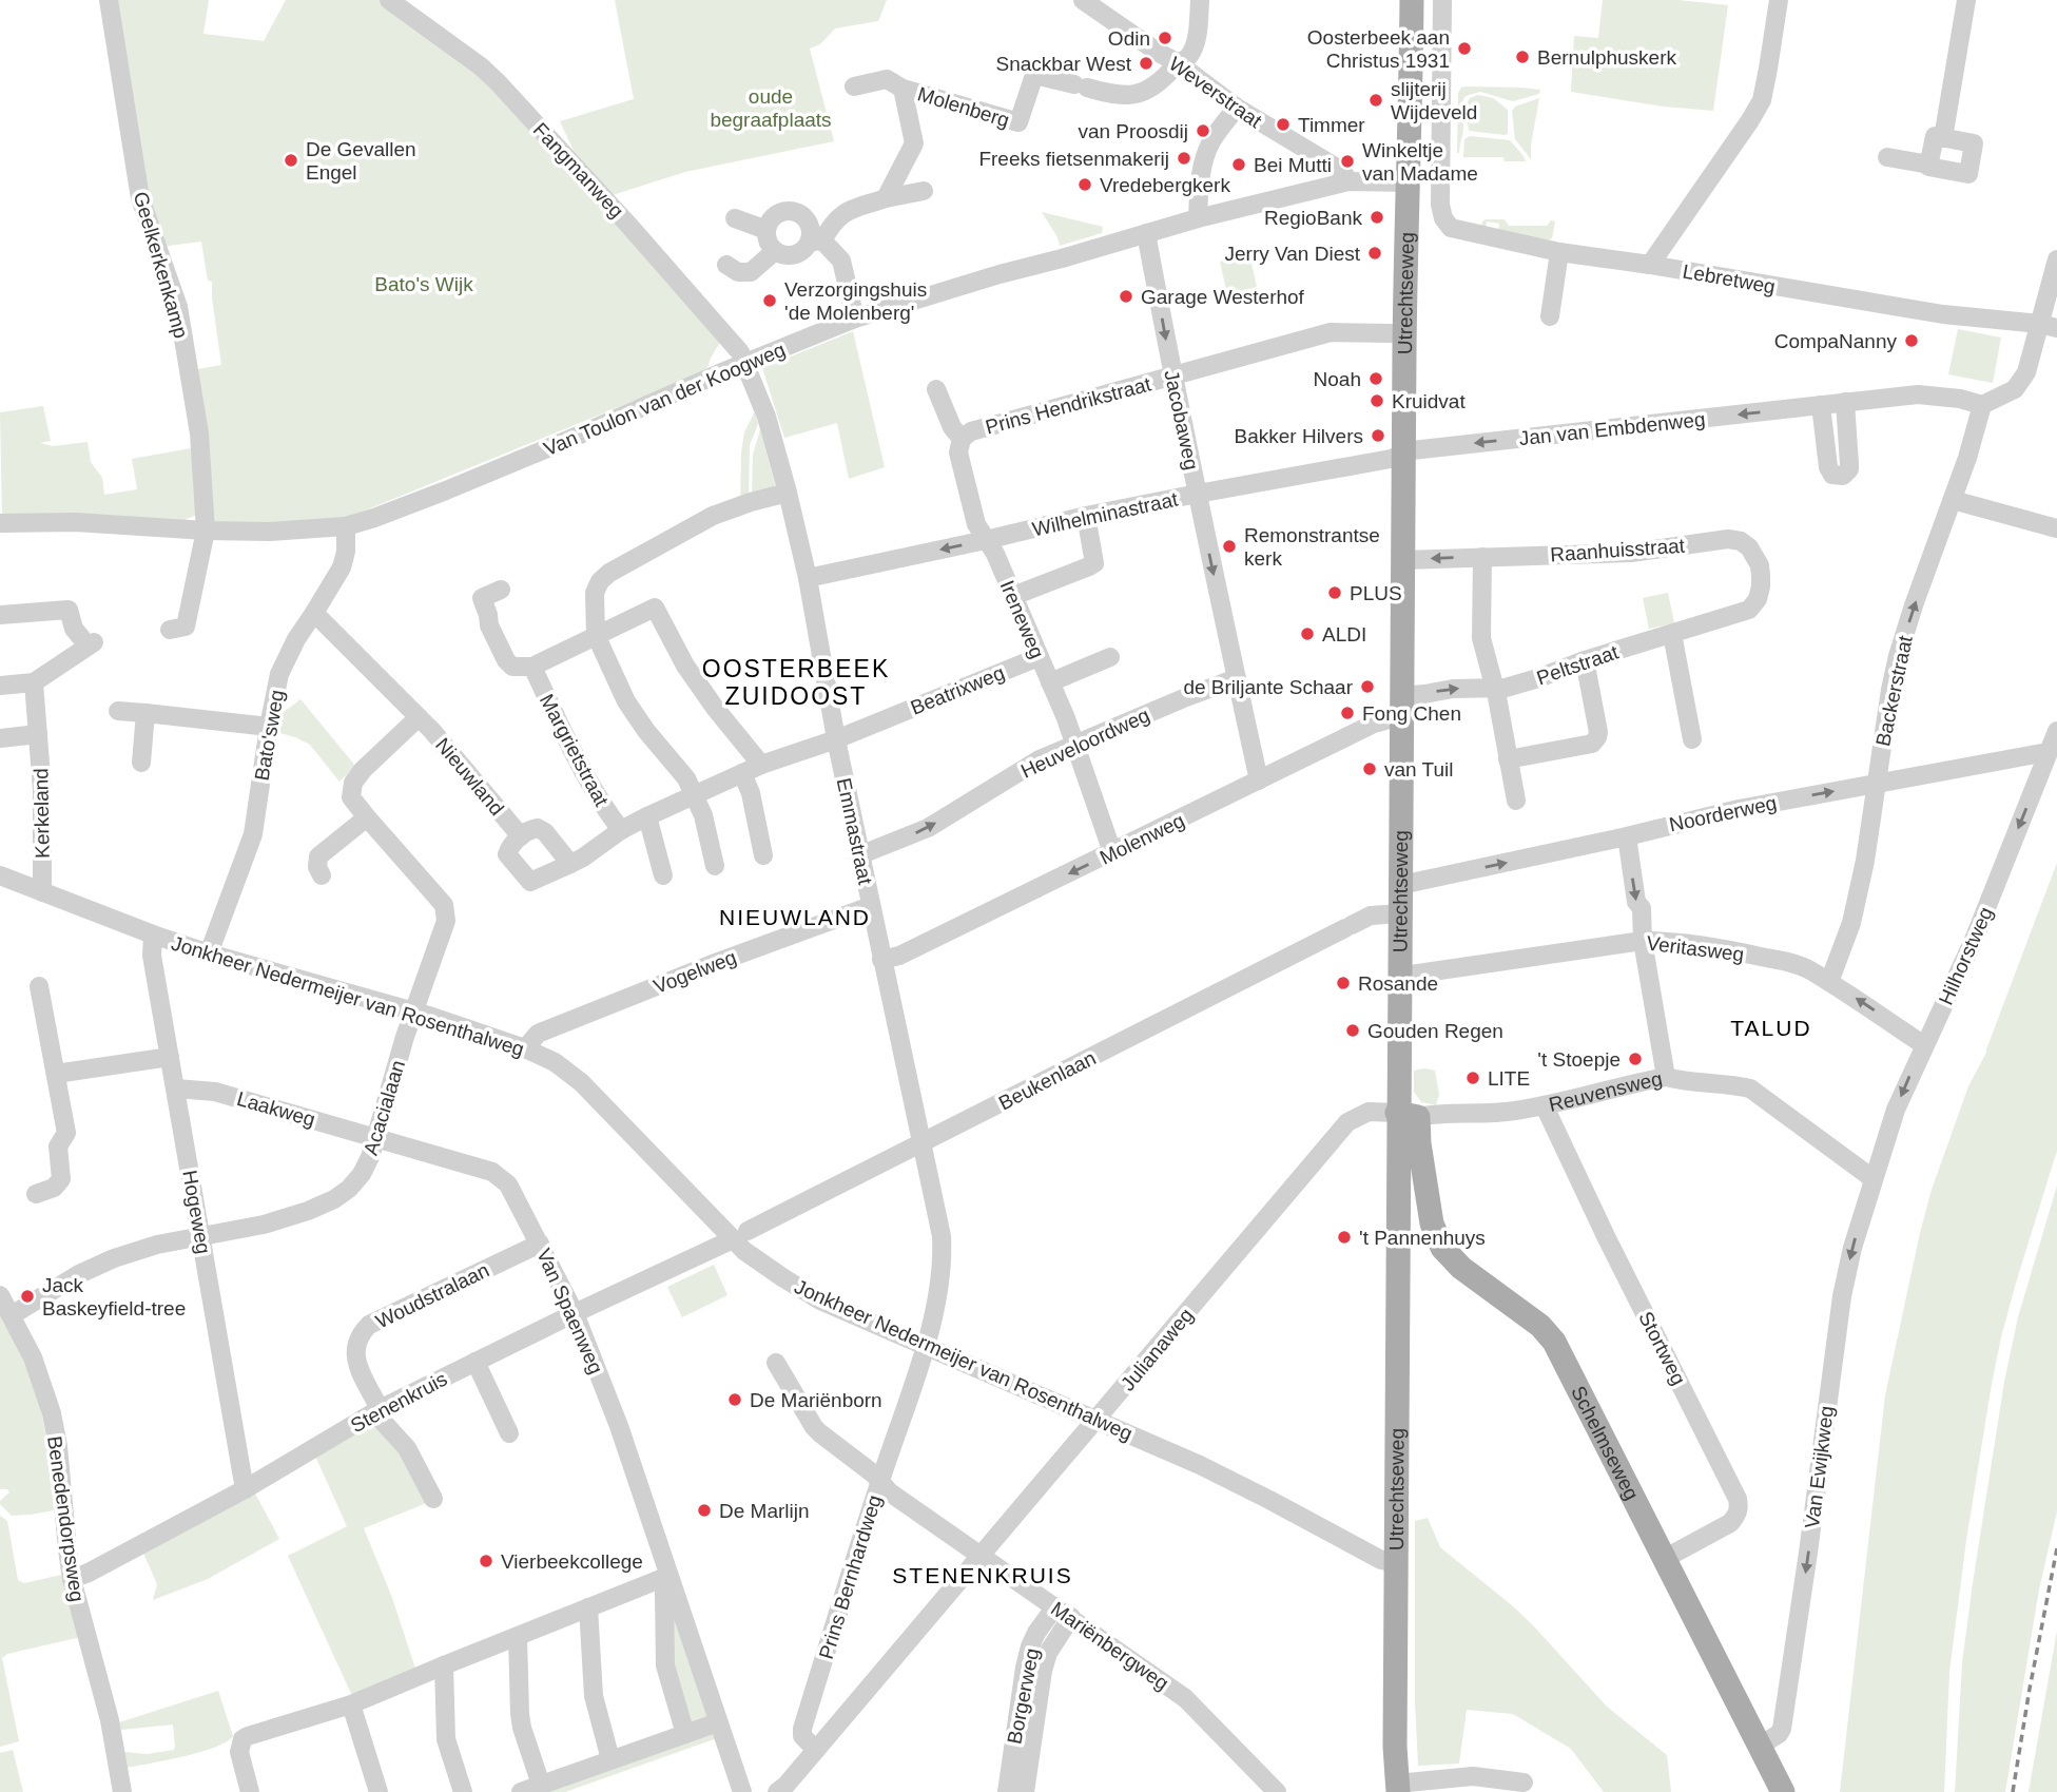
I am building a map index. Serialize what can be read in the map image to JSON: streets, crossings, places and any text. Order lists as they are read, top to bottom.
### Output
{
  "streets": {
    "main road": ["Utrechtseweg", "Schelmseweg"],
    "street": [
      "Weverstraat",
      "Molenberg",
      "Fangmanweg",
      "Geelkerkenkamp",
      "Lebretweg",
      "Van Toulon van der Koogweg",
      "Prins Hendrikstraat",
      "Jacobaweg",
      "Jan van Embdenweg",
      "Wilhelminastraat",
      "Raanhuisstraat",
      "Ireneweg",
      "Peltstraat",
      "Beatrixweg",
      "Backerstraat",
      "Bato'sweg",
      "Heuveloordweg",
      "Margrietstraat",
      "Nieuwland",
      "Kerkeland",
      "Noorderweg",
      "Emmastraat",
      "Molenweg",
      "Veritasweg",
      "Hilhorstweg",
      "Vogelweg",
      "Jonkheer Nedermeijer van Rosenthalweg",
      "Beukenlaan",
      "Reuvensweg",
      "Acacialaan",
      "Laakweg",
      "Hogeweg",
      "Woudstralaan",
      "Van Spaenweg",
      "Stortweg",
      "Julianaweg",
      "Stenenkruis",
      "Van Ewijkweg",
      "Benedendorpsweg",
      "Prins Bernhardweg",
      "Mariënbergweg",
      "Borgerweg"
    ]
  },
  "crossings": [
    ["Weverstraat", "Molenberg"],
    ["Weverstraat", "Van Toulon van der Koogweg"],
    ["Fangmanweg", "Van Toulon van der Koogweg"],
    ["Fangmanweg", "Emmastraat"],
    ["Geelkerkenkamp", "Van Toulon van der Koogweg"],
    ["Utrechtseweg", "Van Toulon van der Koogweg"],
    ["Utrechtseweg", "Jan van Embdenweg"],
    ["Utrechtseweg", "Wilhelminastraat"],
    ["Utrechtseweg", "Raanhuisstraat"],
    ["Utrechtseweg", "Peltstraat"],
    ["Utrechtseweg", "Noorderweg"],
    ["Utrechtseweg", "Molenweg"],
    ["Utrechtseweg", "Veritasweg"],
    ["Utrechtseweg", "Jonkheer Nedermeijer van Rosenthalweg"],
    ["Utrechtseweg", "Beukenlaan"],
    ["Utrechtseweg", "Reuvensweg"],
    ["Utrechtseweg", "Julianaweg"],
    ["Utrechtseweg", "Schelmseweg"],
    ["Van Toulon van der Koogweg", "Jacobaweg"],
    ["Van Toulon van der Koogweg", "Bato'sweg"],
    ["Van Toulon van der Koogweg", "Emmastraat"],
    ["Prins Hendrikstraat", "Jacobaweg"],
    ["Prins Hendrikstraat", "Ireneweg"],
    ["Jacobaweg", "Wilhelminastraat"],
    ["Jacobaweg", "Heuveloordweg"],
    ["Jacobaweg", "Molenweg"],
    ["Jan van Embdenweg", "Wilhelminastraat"],
    ["Jan van Embdenweg", "Backerstraat"],
    ["Wilhelminastraat", "Ireneweg"],
    ["Wilhelminastraat", "Emmastraat"],
    ["Raanhuisstraat", "Peltstraat"],
    ["Ireneweg", "Beatrixweg"],
    ["Ireneweg", "Heuveloordweg"],
    ["Ireneweg", "Molenweg"],
    ["Peltstraat", "Molenweg"],
    ["Beatrixweg", "Emmastraat"],
    ["Backerstraat", "Noorderweg"],
    ["Backerstraat", "Veritasweg"],
    ["Bato'sweg", "Nieuwland"],
    ["Bato'sweg", "Jonkheer Nedermeijer van Rosenthalweg"],
    ["Heuveloordweg", "Emmastraat"],
    ["Kerkeland", "Jonkheer Nedermeijer van Rosenthalweg"],
    ["Noorderweg", "Hilhorstweg"],
    ["Emmastraat", "Molenweg"],
    ["Emmastraat", "Vogelweg"],
    ["Emmastraat", "Jonkheer Nedermeijer van Rosenthalweg"],
    ["Emmastraat", "Beukenlaan"],
    ["Emmastraat", "Prins Bernhardweg"],
    ["Veritasweg", "Hilhorstweg"],
    ["Hilhorstweg", "Reuvensweg"],
    ["Hilhorstweg", "Van Ewijkweg"],
    ["Vogelweg", "Jonkheer Nedermeijer van Rosenthalweg"],
    ["Jonkheer Nedermeijer van Rosenthalweg", "Beukenlaan"],
    ["Jonkheer Nedermeijer van Rosenthalweg", "Acacialaan"],
    ["Jonkheer Nedermeijer van Rosenthalweg", "Hogeweg"],
    ["Jonkheer Nedermeijer van Rosenthalweg", "Julianaweg"],
    ["Jonkheer Nedermeijer van Rosenthalweg", "Stenenkruis"],
    ["Jonkheer Nedermeijer van Rosenthalweg", "Prins Bernhardweg"],
    ["Beukenlaan", "Stenenkruis"],
    ["Reuvensweg", "Stortweg"],
    ["Reuvensweg", "Julianaweg"],
    ["Reuvensweg", "Schelmseweg"],
    ["Reuvensweg", "Van Ewijkweg"],
    ["Acacialaan", "Laakweg"],
    ["Acacialaan", "Hogeweg"],
    ["Acacialaan", "Van Spaenweg"],
    ["Acacialaan", "Benedendorpsweg"],
    ["Laakweg", "Hogeweg"],
    ["Laakweg", "Van Spaenweg"],
    ["Hogeweg", "Stenenkruis"],
    ["Woudstralaan", "Van Spaenweg"],
    ["Woudstralaan", "Stenenkruis"],
    ["Van Spaenweg", "Stenenkruis"],
    ["Stortweg", "Schelmseweg"],
    ["Julianaweg", "Schelmseweg"],
    ["Julianaweg", "Prins Bernhardweg"],
    ["Julianaweg", "Mariënbergweg"],
    ["Stenenkruis", "Benedendorpsweg"],
    ["Schelmseweg", "Van Ewijkweg"],
    ["Prins Bernhardweg", "Mariënbergweg"],
    ["Mariënbergweg", "Borgerweg"]
  ],
  "one_way": [
    "Jacobaweg",
    "Jan van Embdenweg",
    "Backerstraat",
    "Heuveloordweg",
    "Noorderweg",
    "Molenweg",
    "Hilhorstweg",
    "Van Ewijkweg"
  ],
  "districts": [
    "OOSTERBEEK ZUIDOOST",
    "NIEUWLAND",
    "TALUD",
    "STENENKRUIS"
  ],
  "parks": ["oude begraafplaats", "Bato's Wijk"],
  "places": [
    "Odin",
    "Oosterbeek aan Christus 1931",
    "Bernulphuskerk",
    "Snackbar West",
    "slijterij Wijdeveld",
    "Timmer",
    "van Proosdij",
    "Freeks fietsenmakerij",
    "De Gevallen Engel",
    "Winkeltje van Madame",
    "Bei Mutti",
    "Vredebergkerk",
    "RegioBank",
    "Jerry Van Diest",
    "Garage Westerhof",
    "Verzorgingshuis 'de Molenberg'",
    "CompaNanny",
    "Noah",
    "Kruidvat",
    "Bakker Hilvers",
    "Remonstrantse kerk",
    "PLUS",
    "ALDI",
    "de Briljante Schaar",
    "Fong Chen",
    "van Tuil",
    "Rosande",
    "Gouden Regen",
    "'t Stoepje",
    "LITE",
    "'t Pannenhuys",
    "Jack Baskeyfield-tree",
    "De Mariënborn",
    "De Marlijn",
    "Vierbeekcollege"
  ]
}
